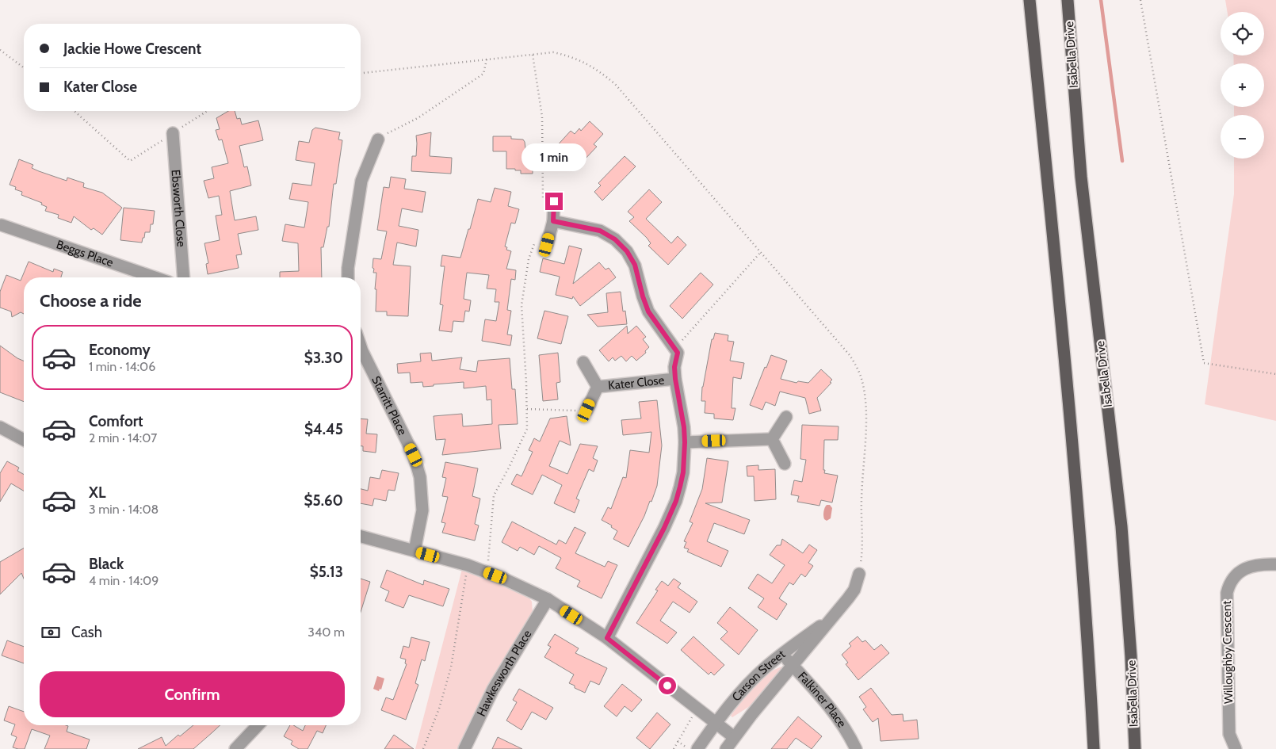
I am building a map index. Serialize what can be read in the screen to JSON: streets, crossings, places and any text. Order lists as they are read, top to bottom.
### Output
{
  "streets": {
    "main road": ["Isabella Drive"],
    "street": [
      "Ebsworth Close",
      "Beggs Place",
      "Kater Close",
      "Starritt Place",
      "Willoughby Crescent",
      "Hawkesworth Place",
      "Carson Street",
      "Falkiner Place"
    ]
  },
  "crossings": [
    ["Carson Street", "Falkiner Place"]
  ],
  "page": {
    "map_buttons": ["+", "−"],
    "banner": ["Jackie Howe Crescent", "Kater Close"],
    "bubble": "1 min",
    "heading": "Choose a ride",
    "list": [
      {
        "name": "Economy",
        "note": "1 min · 14:06",
        "value": "$3.30"
      },
      {
        "name": "Comfort",
        "note": "2 min · 14:07",
        "value": "$4.45"
      },
      {
        "name": "XL",
        "note": "3 min · 14:08",
        "value": "$5.60"
      },
      {
        "name": "Black",
        "note": "4 min · 14:09",
        "value": "$5.13"
      }
    ],
    "pay": ["Cash", "340 m"],
    "buttons": "Confirm"
  }
}
